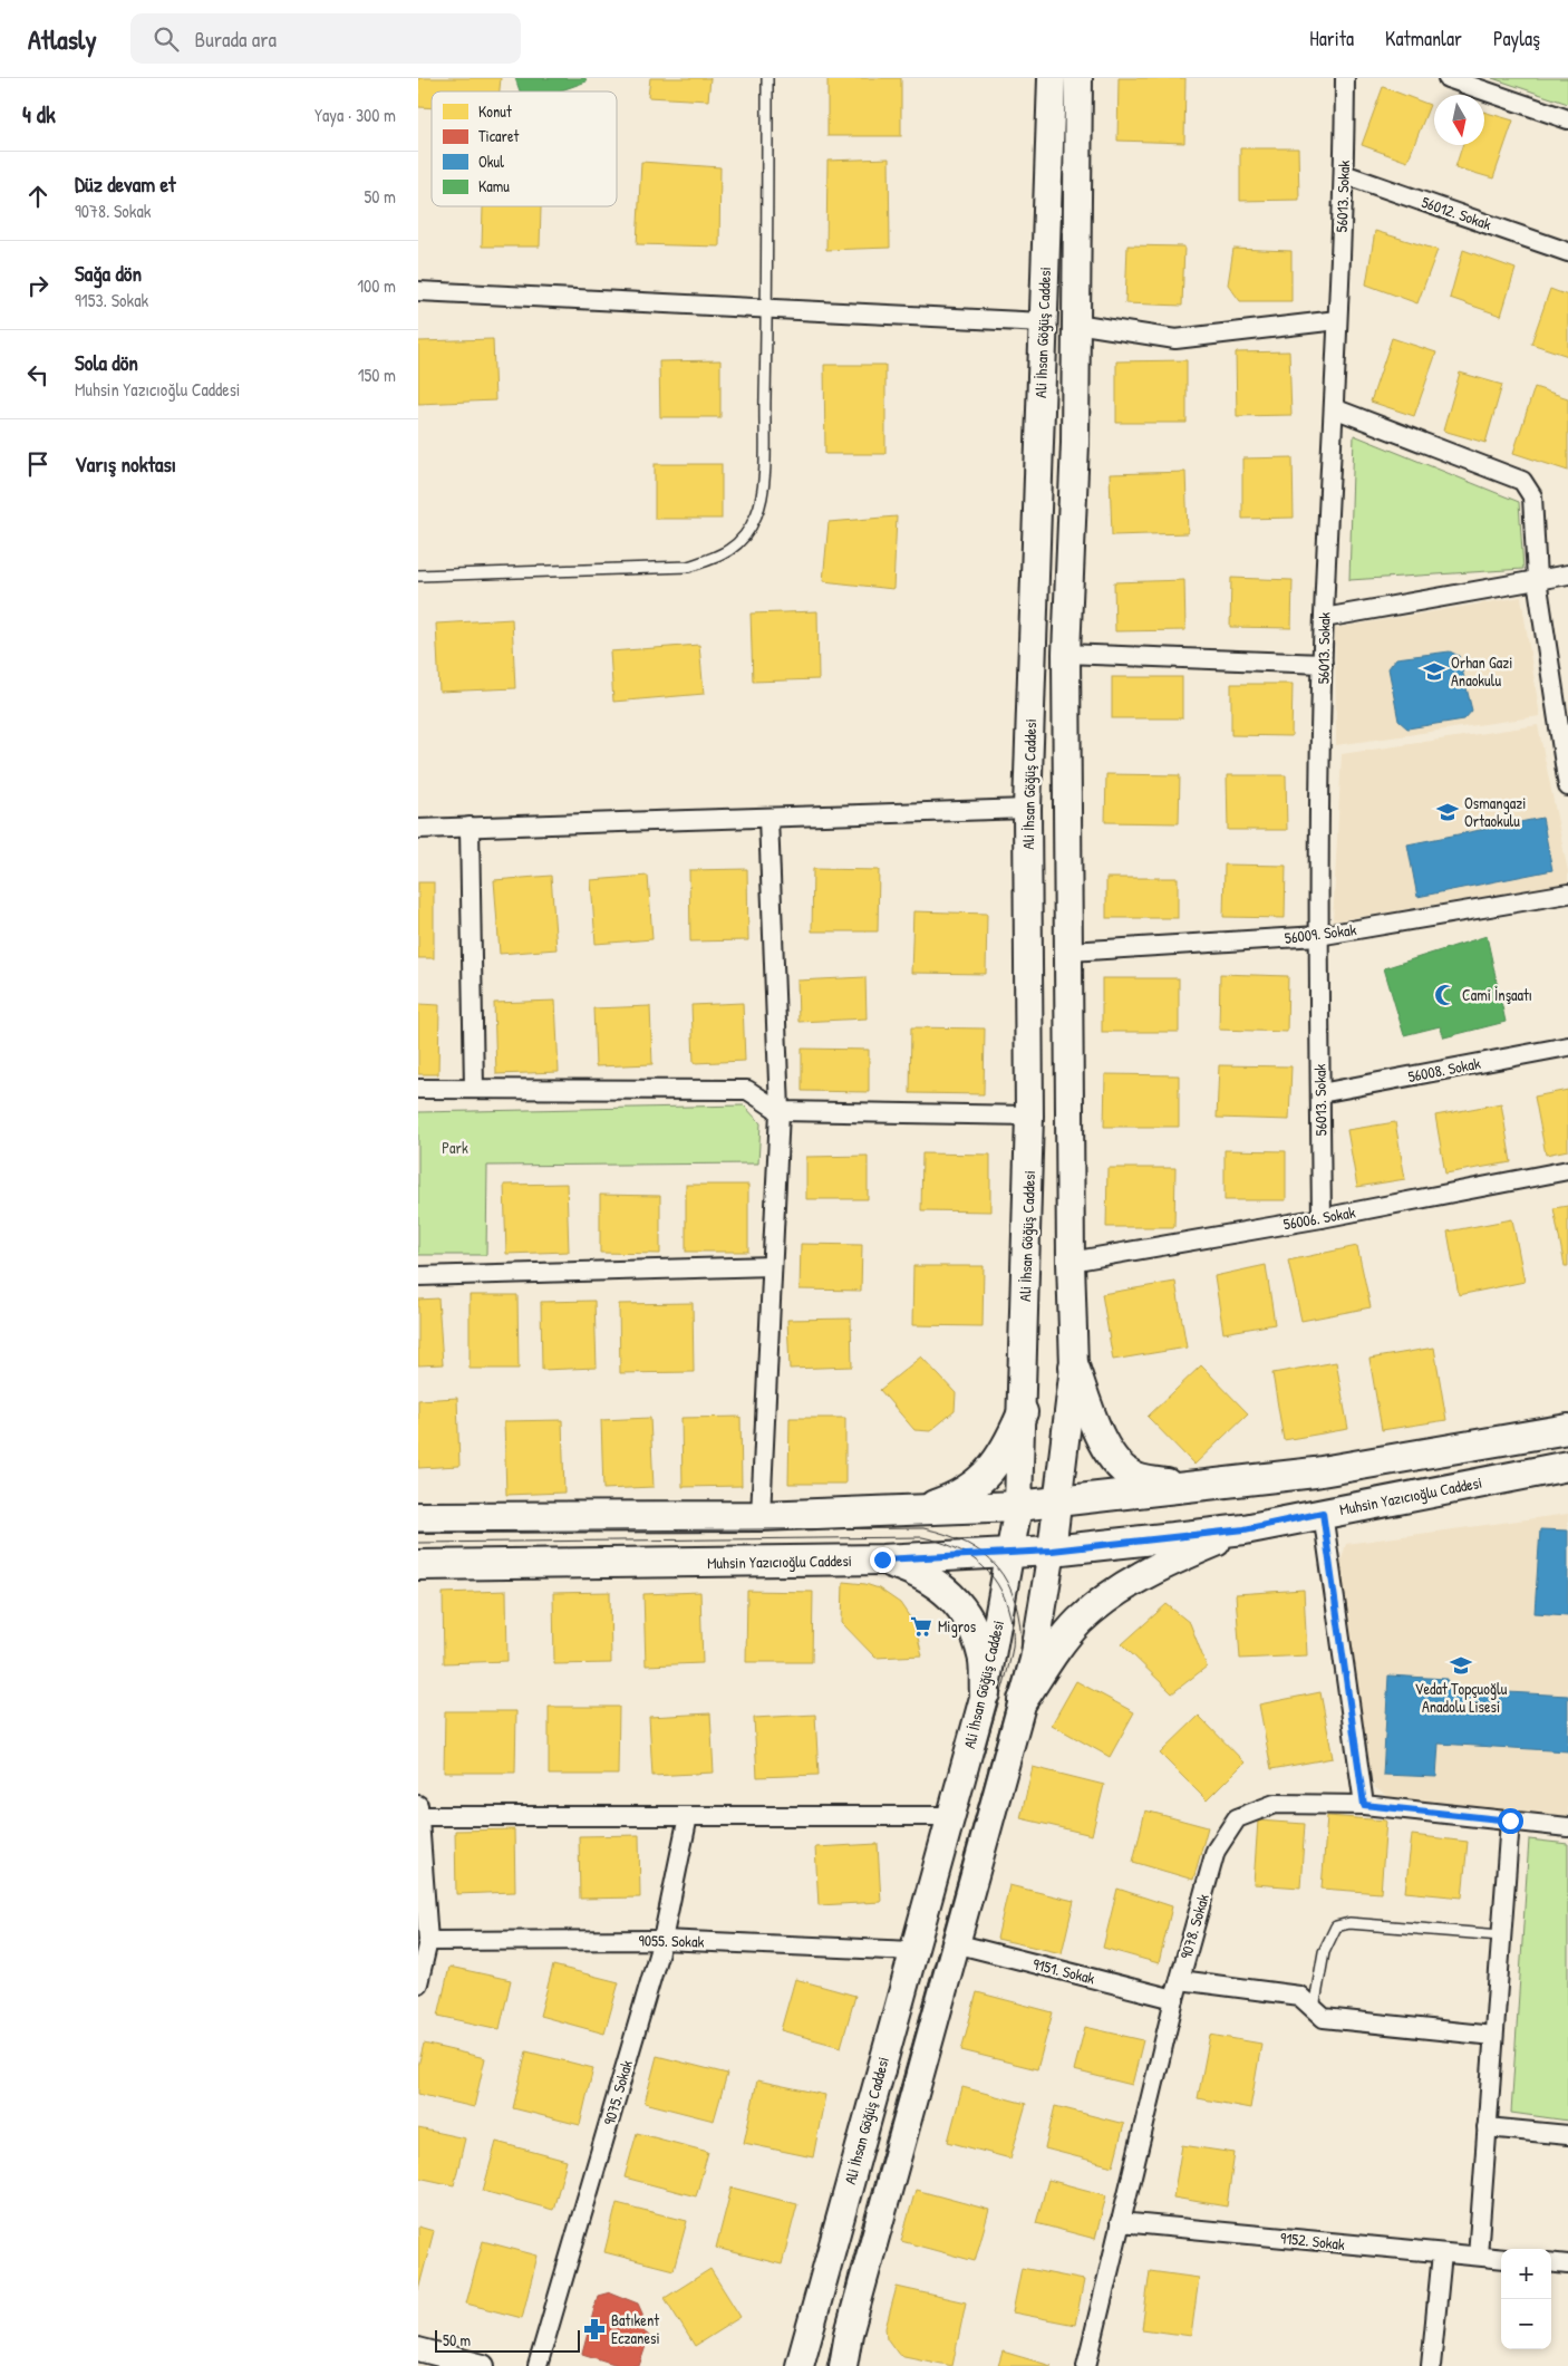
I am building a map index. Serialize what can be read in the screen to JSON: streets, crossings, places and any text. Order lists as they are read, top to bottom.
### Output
{
  "streets": {
    "main road": ["Ali İhsan Göğüş Caddesi", "Muhsin Yazıcıoğlu Caddesi"],
    "street": [
      "56013. Sokak",
      "56012. Sokak",
      "56009. Sokak",
      "56008. Sokak",
      "56006. Sokak",
      "9078. Sokak",
      "9055. Sokak",
      "9151. Sokak",
      "9075. Sokak",
      "9152. Sokak"
    ]
  },
  "crossings": [
    ["56013. Sokak", "56012. Sokak"],
    ["56013. Sokak", "56009. Sokak"],
    ["56013. Sokak", "56008. Sokak"],
    ["56013. Sokak", "56006. Sokak"],
    ["Ali İhsan Göğüş Caddesi", "56009. Sokak"],
    ["Ali İhsan Göğüş Caddesi", "56006. Sokak"],
    ["Ali İhsan Göğüş Caddesi", "Muhsin Yazıcıoğlu Caddesi"],
    ["Ali İhsan Göğüş Caddesi", "9055. Sokak"],
    ["Ali İhsan Göğüş Caddesi", "9151. Sokak"],
    ["9078. Sokak", "9151. Sokak"],
    ["9078. Sokak", "9152. Sokak"],
    ["9055. Sokak", "9075. Sokak"]
  ],
  "parks": ["Park"],
  "places": {
    "school or university": ["Orhan Gazi Anaokulu", "Osmangazi Ortaokulu", "Vedat Topçuoğlu Anadolu Lisesi"],
    "mosque": ["Cami İnşaatı"],
    "supermarket": ["Migros"],
    "pharmacy": ["Batıkent Eczanesi"]
  },
  "legend": [
    "Konut",
    "Ticaret",
    "Okul",
    "Kamu"
  ],
  "scale_bar": "50 m",
  "north": "bottom",
  "page": {
    "header": "Atlasly",
    "search": "Burada ara",
    "nav": ["Harita", "Katmanlar", "Paylaş"],
    "heading": ["4 dk", "Yaya · 300 m"],
    "list": [
      ["Düz devam et", "9078. Sokak", "50 m"],
      ["Sağa dön", "9153. Sokak", "100 m"],
      ["Sola dön", "Muhsin Yazıcıoğlu Caddesi", "150 m"],
      "Varış noktası"
    ],
    "map_buttons": ["+", "−"],
    "scale": "50 m"
  }
}
